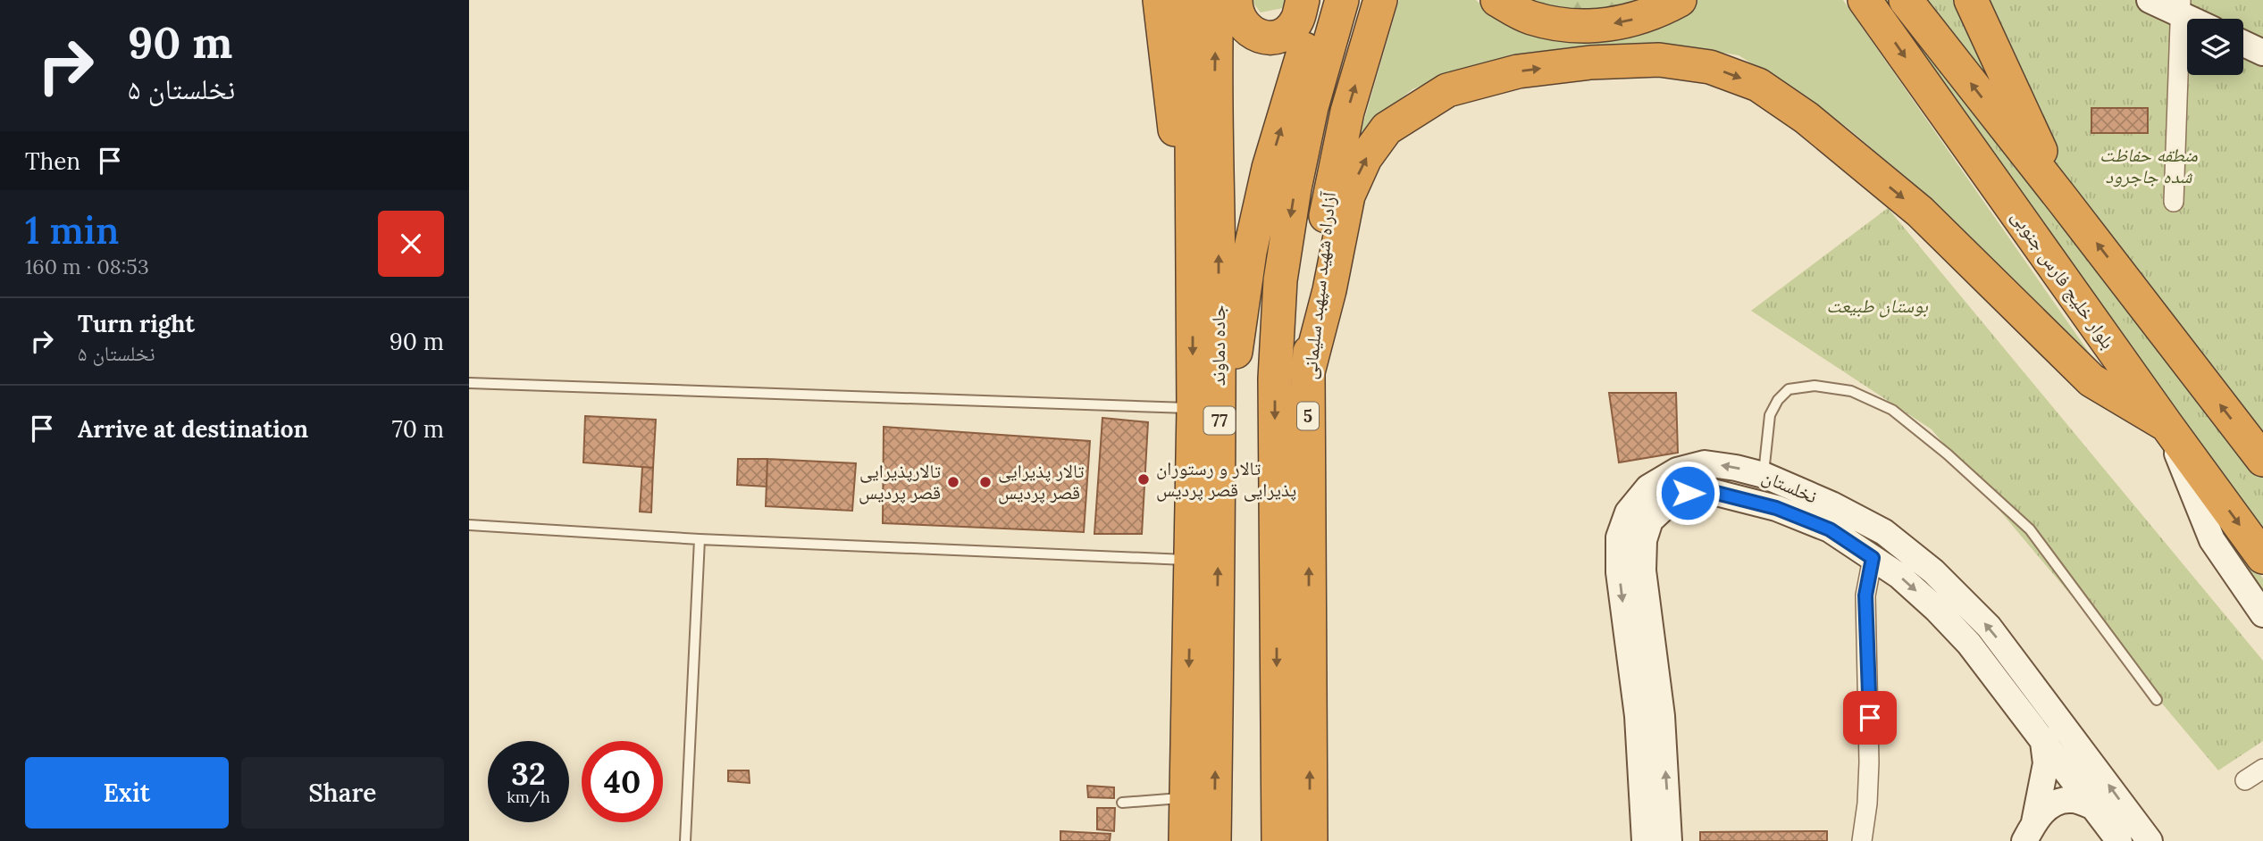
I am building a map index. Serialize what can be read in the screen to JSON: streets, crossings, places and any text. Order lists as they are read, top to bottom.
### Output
{
  "streets": {
    "highway": [
      "بلوار خلیج فارس جنوبی",
      "آزادراه شهید سپهبد سلیمانی",
      "جاده دماوند",
      "5",
      "77"
    ],
    "street": ["نخلستان"]
  },
  "parks": ["منطقه حفاظت شده جاجرود", "بوستان طبیعت"],
  "places": ["تالار و رستوران پذیرایی قصر پردیس", "تالارپذیرایی قصر پردیس", "تالار پذیرایی قصر پردیس"],
  "page": {
    "turn": ["90 m", "نخلستان ۵"],
    "then": "Then",
    "heading": ["1 min", "160 m · 08:53"],
    "list": [
      {
        "name": "Turn right",
        "note": "نخلستان ۵",
        "value": "90 m"
      },
      {
        "name": "Arrive at destination",
        "value": "70 m"
      }
    ],
    "speed": "32 km/h",
    "limit": "40",
    "buttons": ["Exit", "Share"]
  }
}
